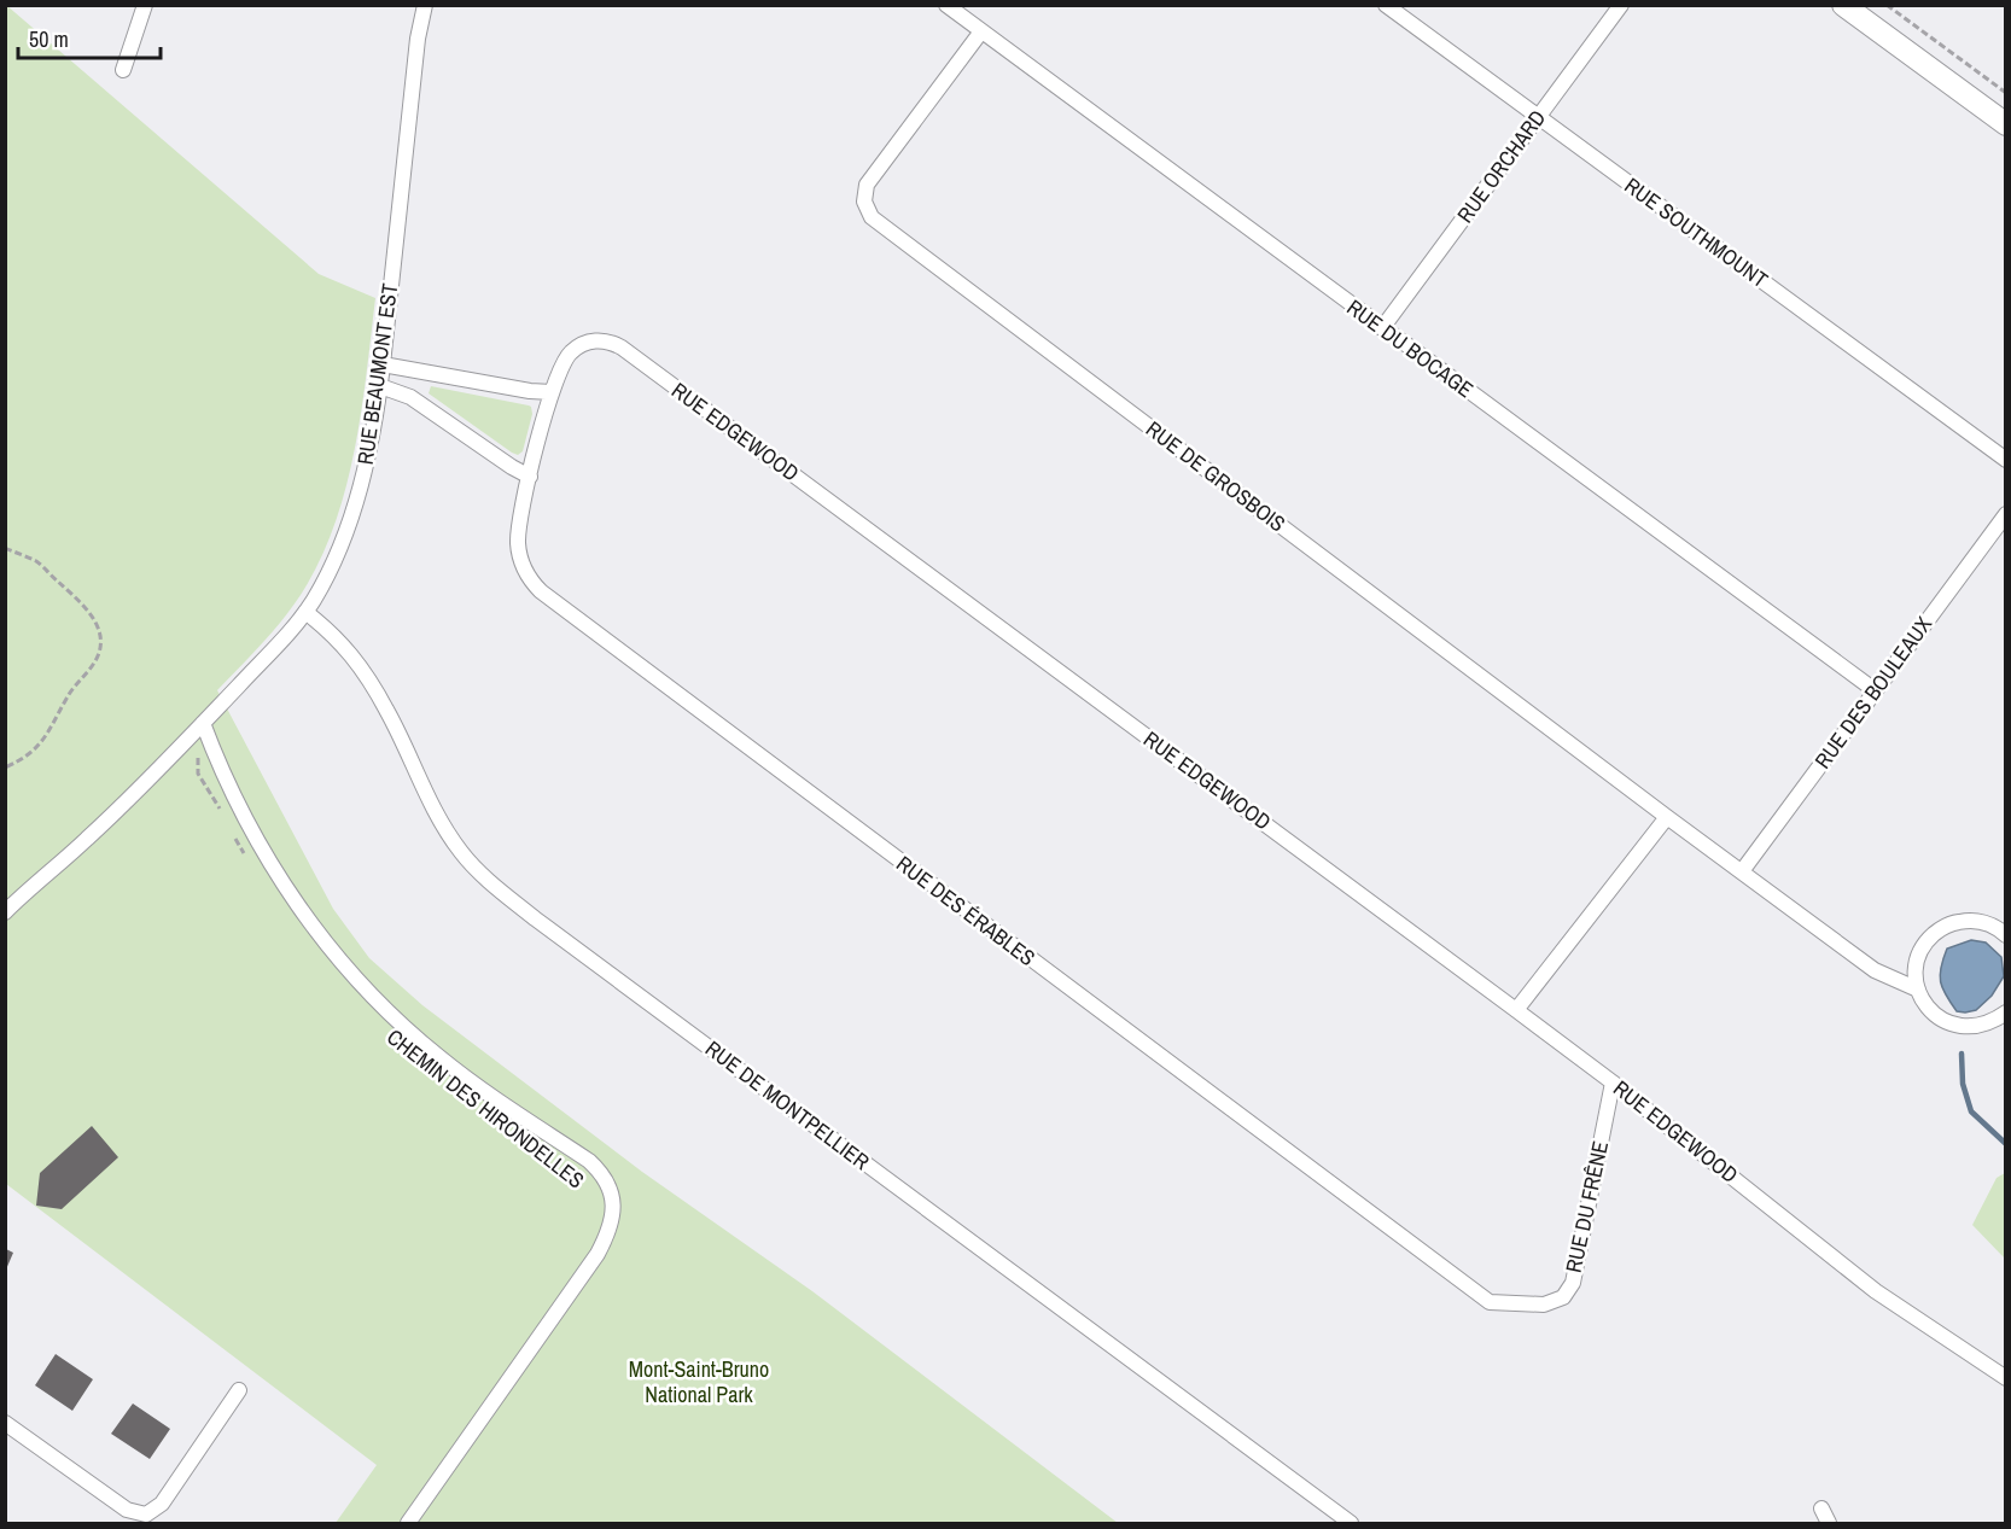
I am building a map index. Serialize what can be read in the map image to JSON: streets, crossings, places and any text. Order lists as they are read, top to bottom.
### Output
{
  "streets": {
    "street": [
      "RUE ORCHARD",
      "RUE SOUTHMOUNT",
      "RUE DU BOCAGE",
      "RUE BEAUMONT EST",
      "RUE EDGEWOOD",
      "RUE DE GROSBOIS",
      "RUE DES BOULEAUX",
      "RUE DES ÉRABLES",
      "RUE DE MONTPELLIER",
      "CHEMIN DES HIRONDELLES",
      "RUE DU FRÊNE"
    ]
  },
  "crossings": [
    ["RUE ORCHARD", "RUE SOUTHMOUNT"],
    ["RUE ORCHARD", "RUE DU BOCAGE"],
    ["RUE DU BOCAGE", "RUE DE GROSBOIS"],
    ["RUE DU BOCAGE", "RUE DES BOULEAUX"],
    ["RUE BEAUMONT EST", "RUE DE MONTPELLIER"],
    ["RUE BEAUMONT EST", "CHEMIN DES HIRONDELLES"],
    ["RUE EDGEWOOD", "RUE DES ÉRABLES"],
    ["RUE EDGEWOOD", "RUE DU FRÊNE"],
    ["RUE DE GROSBOIS", "RUE DES BOULEAUX"],
    ["RUE DES ÉRABLES", "RUE DU FRÊNE"]
  ],
  "parks": ["Mont-Saint-Bruno National Park"],
  "scale_bar": "50 m"
}
